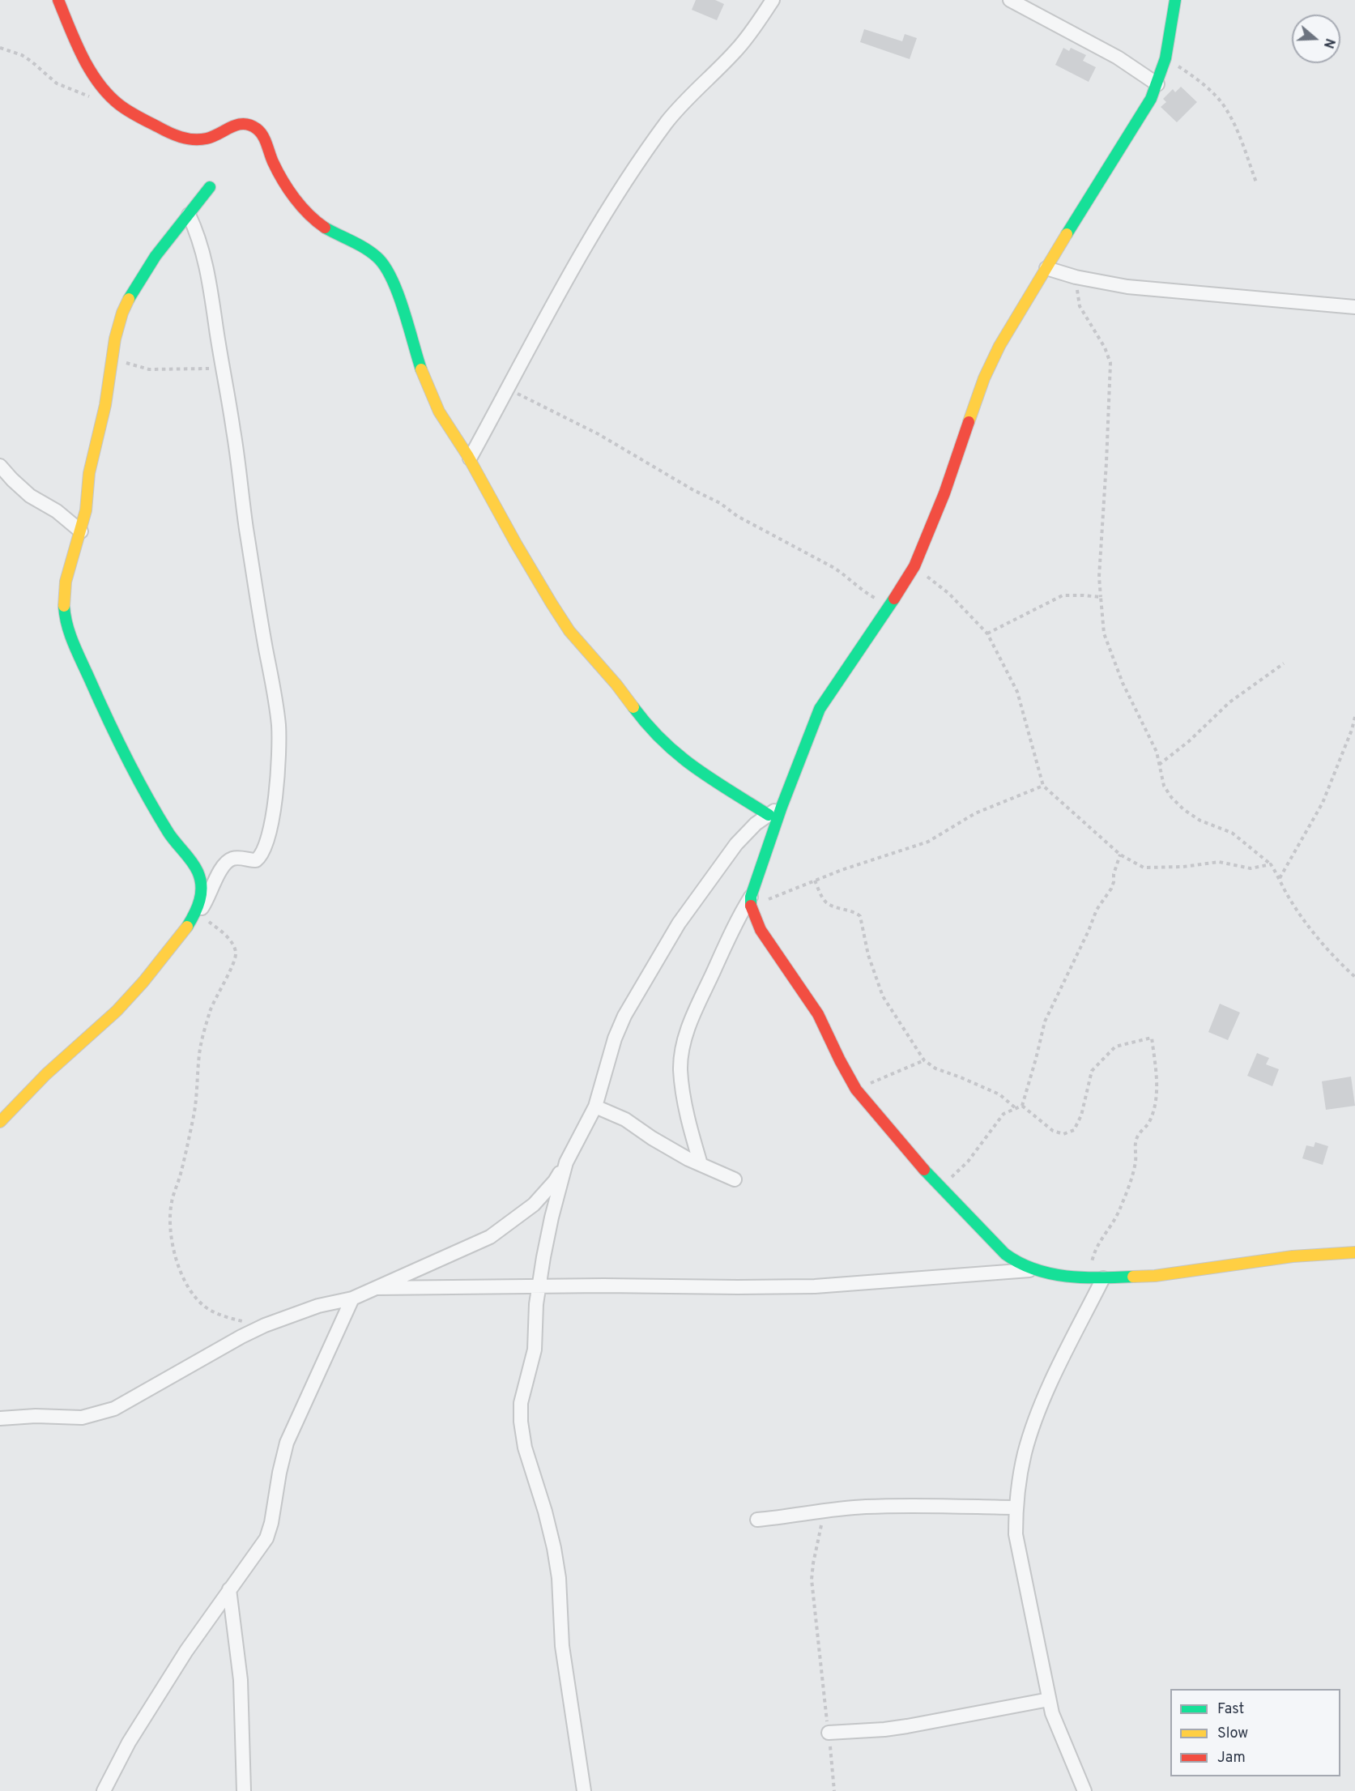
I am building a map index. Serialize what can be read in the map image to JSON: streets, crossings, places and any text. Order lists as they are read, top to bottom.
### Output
{
  "legend": ["Fast", "Slow", "Jam"],
  "north": "right"
}
